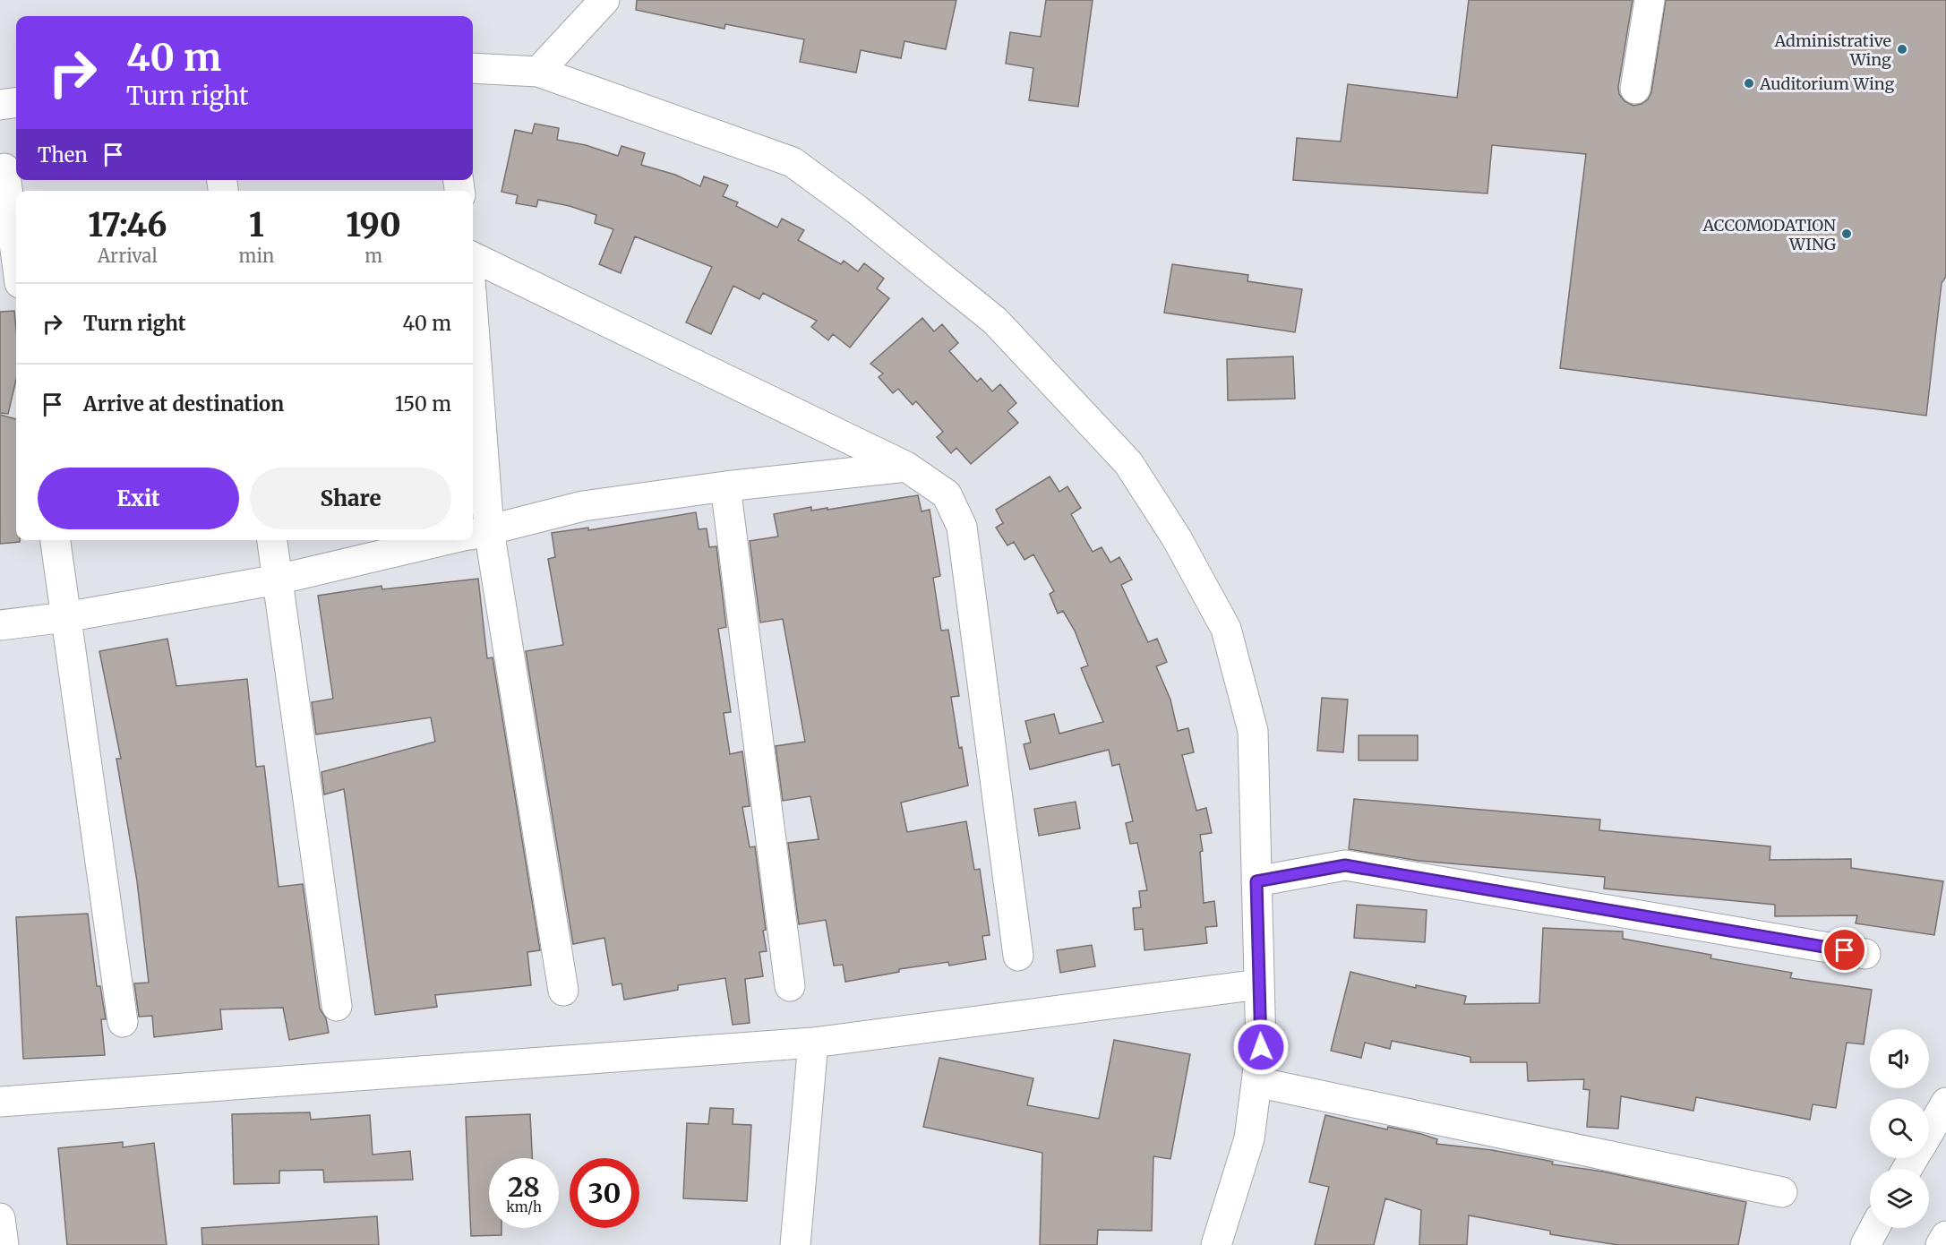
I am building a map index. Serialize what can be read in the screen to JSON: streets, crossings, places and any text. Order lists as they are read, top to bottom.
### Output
{
  "places": ["Administrative Wing", "Auditorium Wing", "ACCOMODATION WING"],
  "page": {
    "turn": ["40 m", "Turn right"],
    "then": "Then",
    "eta": [
      "17:46",
      "Arrival",
      "1",
      "min",
      "190",
      "m"
    ],
    "list": [
      {
        "name": "Turn right",
        "value": "40 m"
      },
      {
        "name": "Arrive at destination",
        "value": "150 m"
      }
    ],
    "buttons": ["Exit", "Share"],
    "speed": "28 km/h",
    "limit": "30"
  }
}
